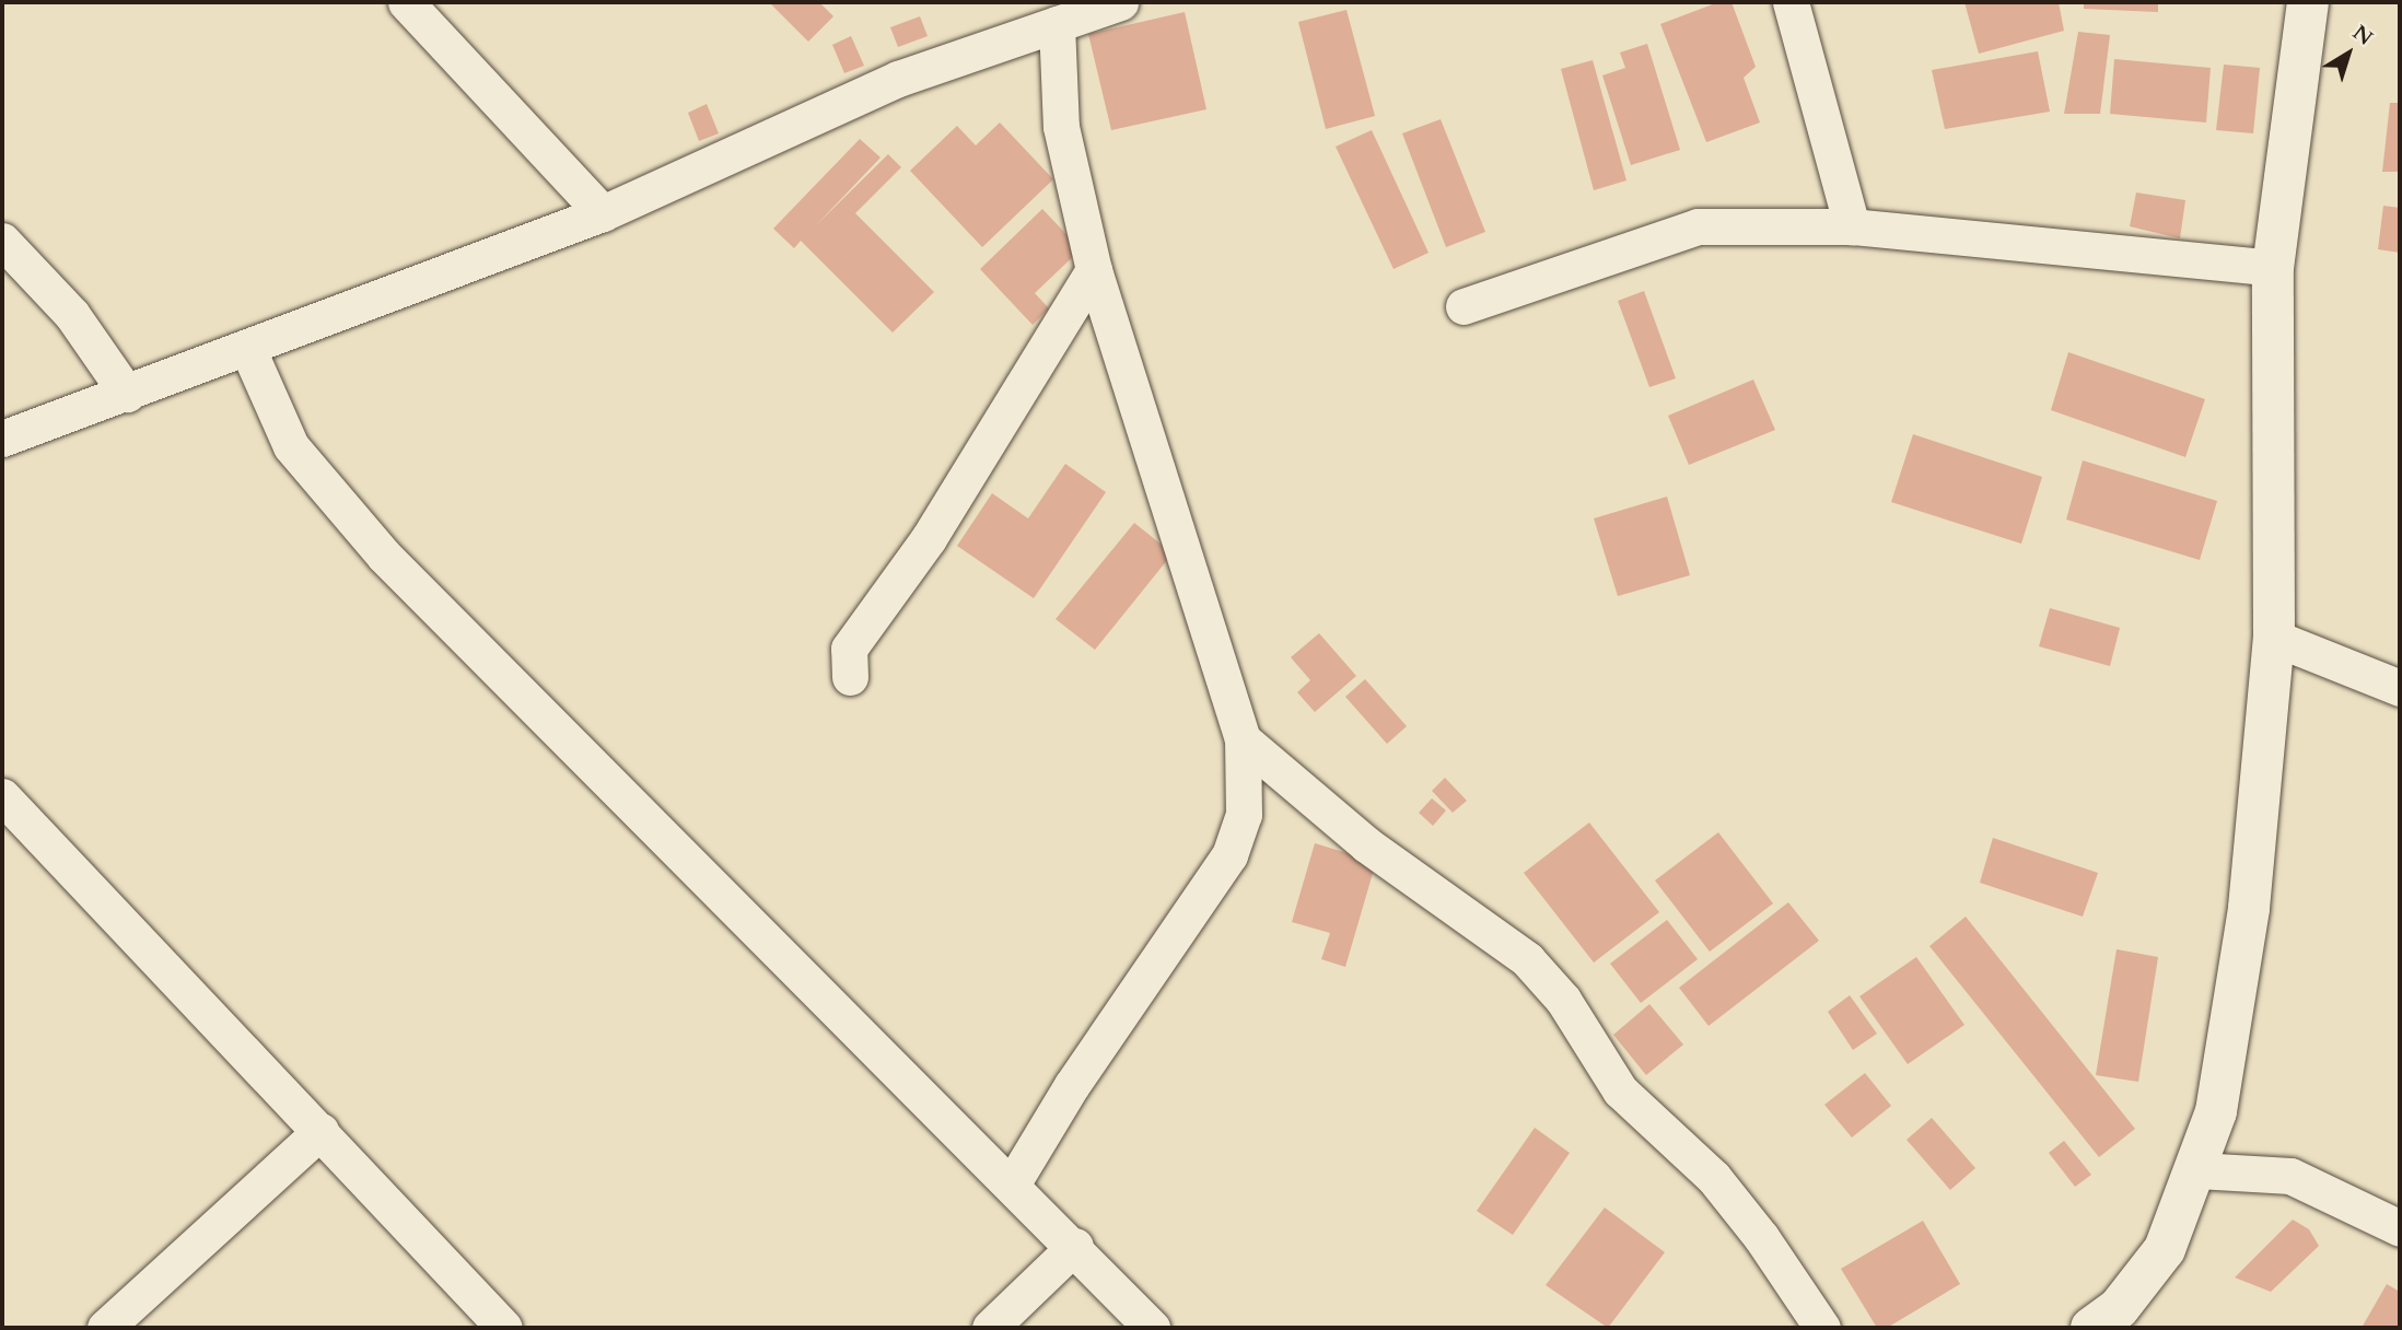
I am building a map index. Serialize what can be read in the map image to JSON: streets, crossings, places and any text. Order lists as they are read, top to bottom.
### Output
{
  "north": "top right"
}
